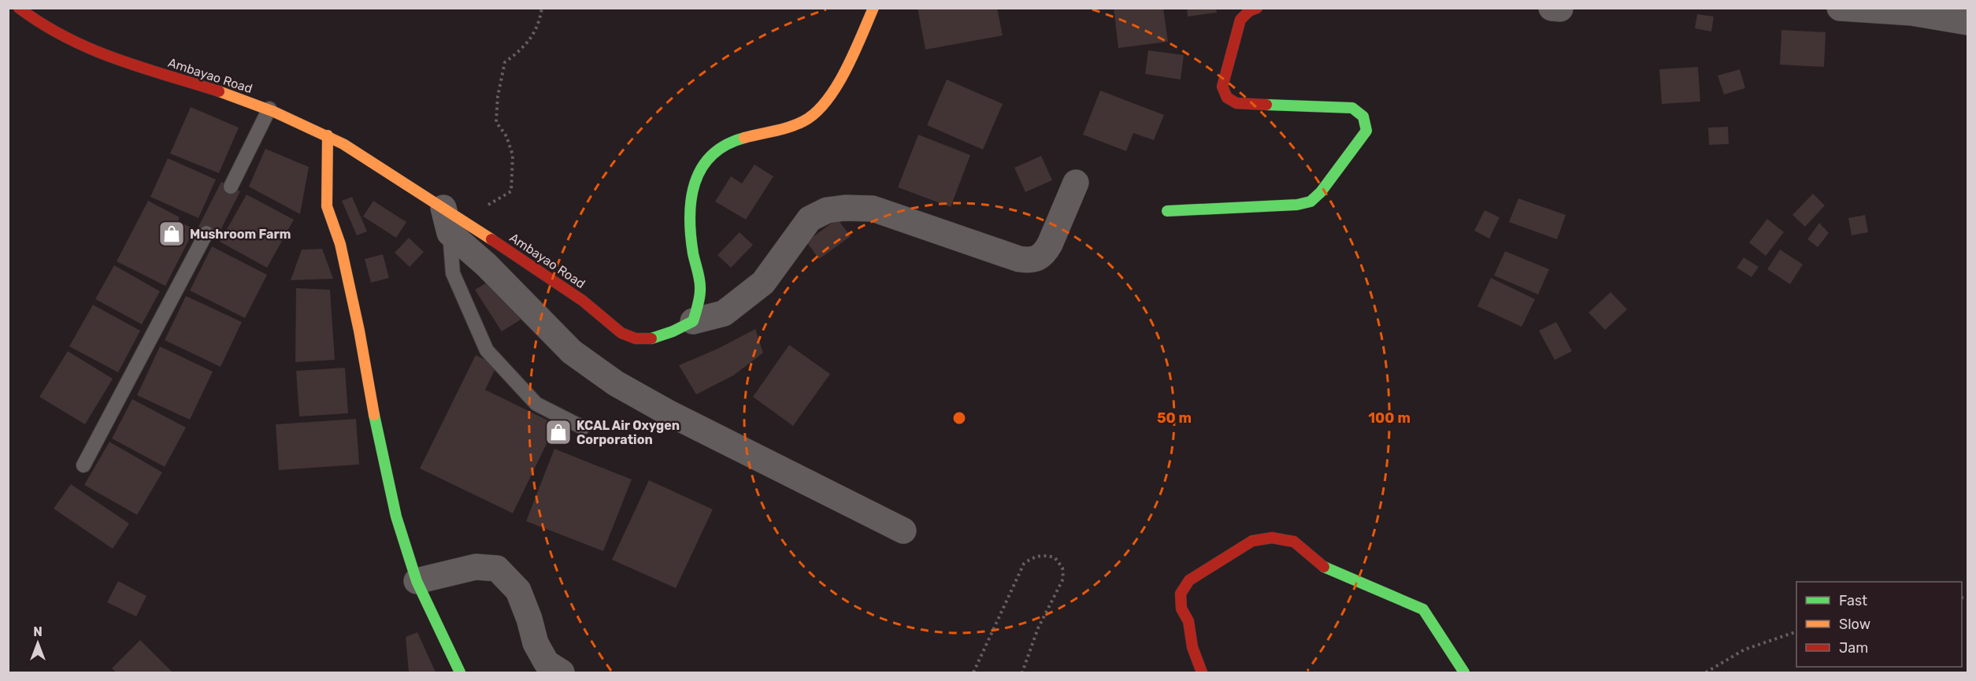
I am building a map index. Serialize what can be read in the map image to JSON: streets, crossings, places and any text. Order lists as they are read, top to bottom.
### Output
{
  "streets": {
    "street": ["Ambayao Road"]
  },
  "places": {
    "shop": ["Mushroom Farm", "KCAL Air Oxygen Corporation"]
  },
  "legend": ["Fast", "Slow", "Jam"],
  "north": "top",
  "rings": ["50 m", "100 m"]
}
